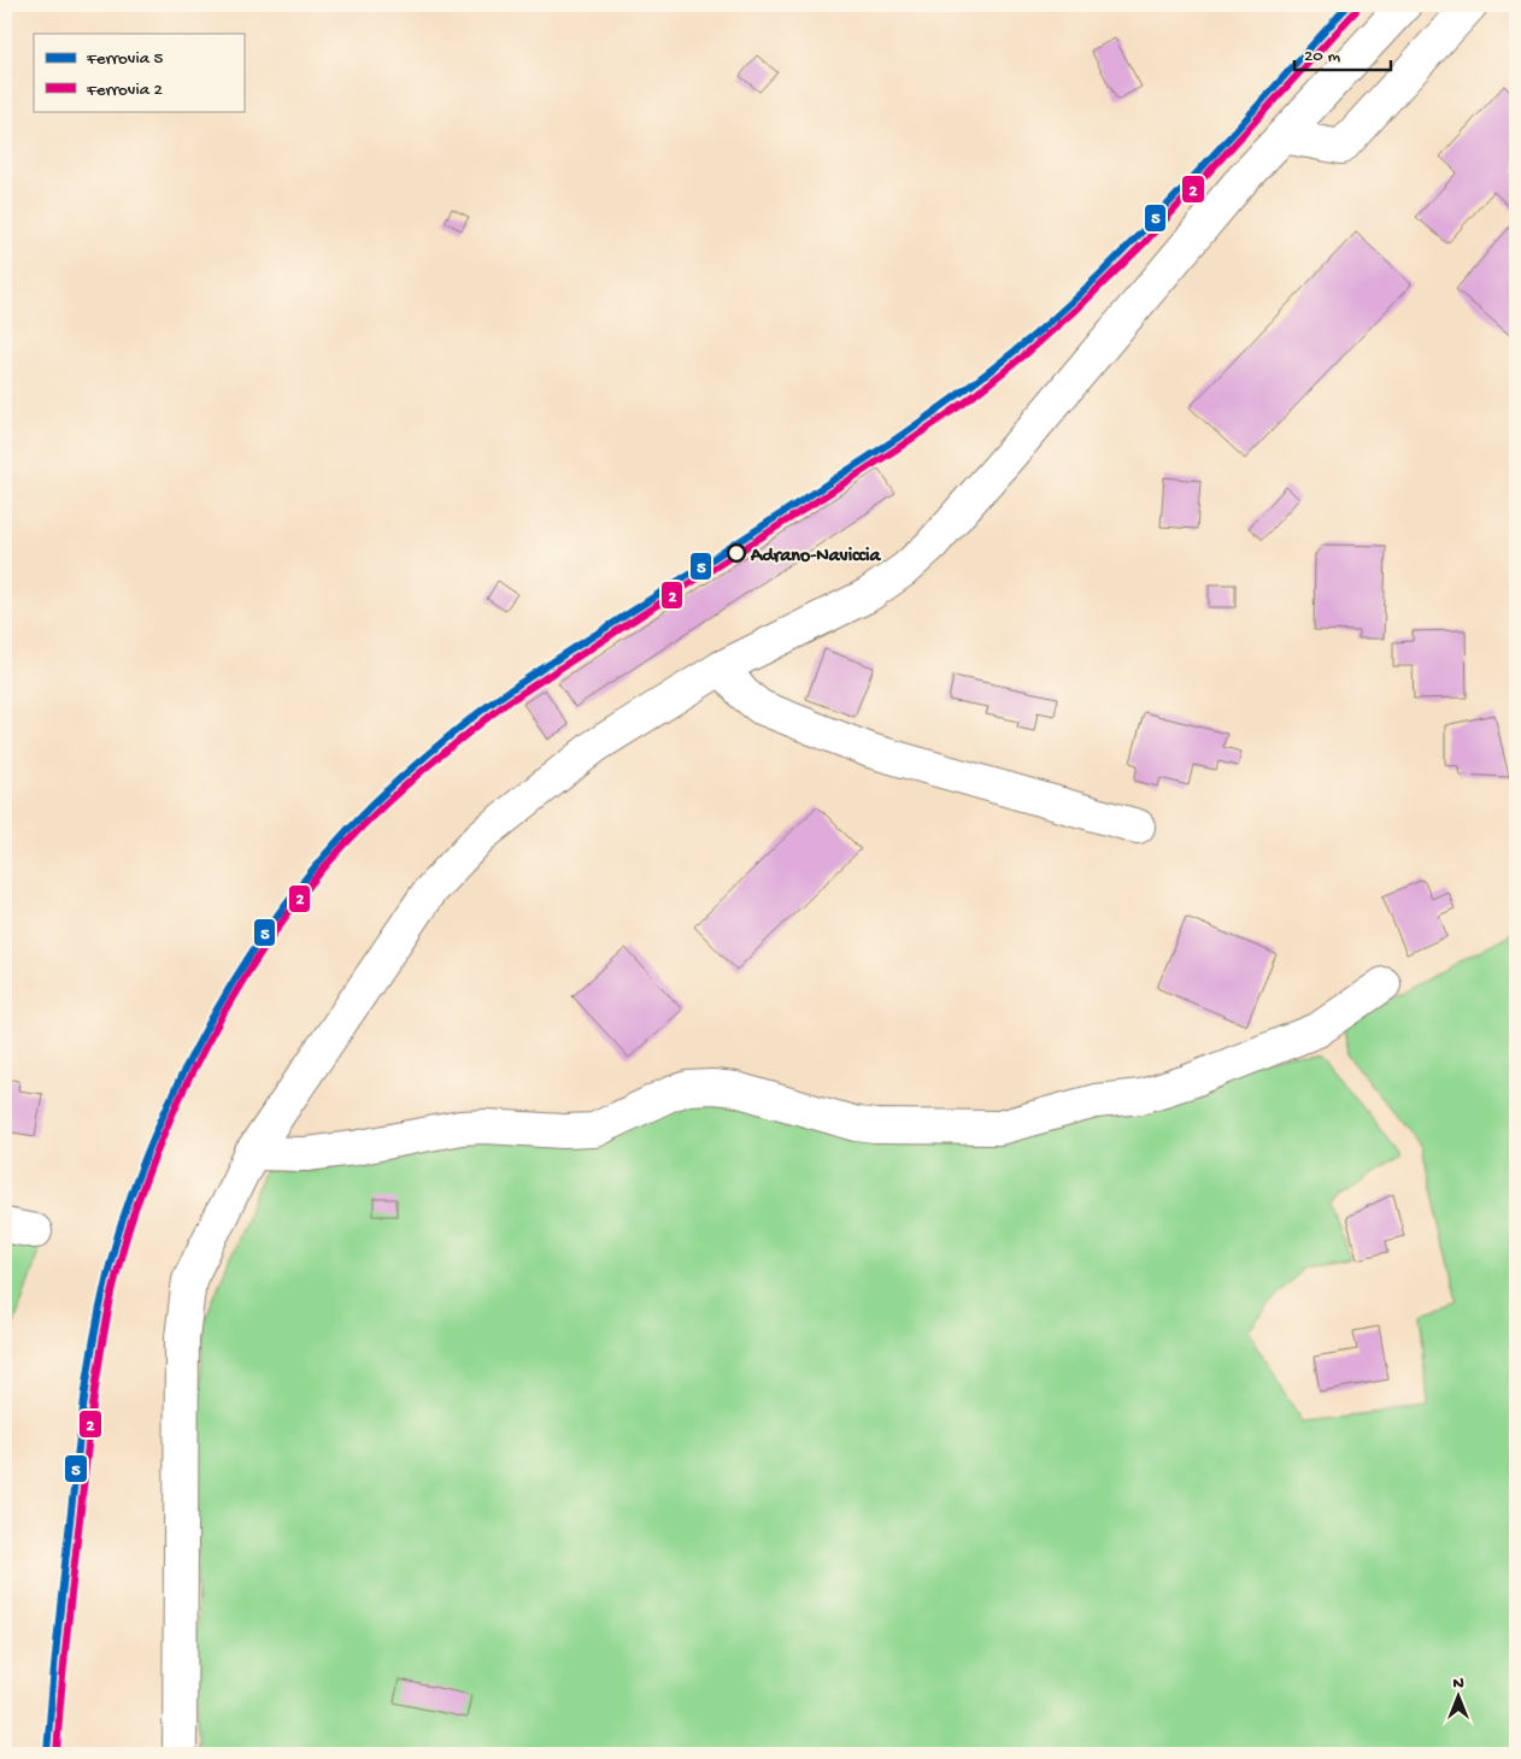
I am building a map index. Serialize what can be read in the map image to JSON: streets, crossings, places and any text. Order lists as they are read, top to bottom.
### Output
{
  "places": ["Adrano-Naviccia"],
  "lines": ["rail line 5", "rail line 2"],
  "legend": ["Ferrovia 5", "Ferrovia 2"],
  "scale_bar": "20 m",
  "north": "top"
}
